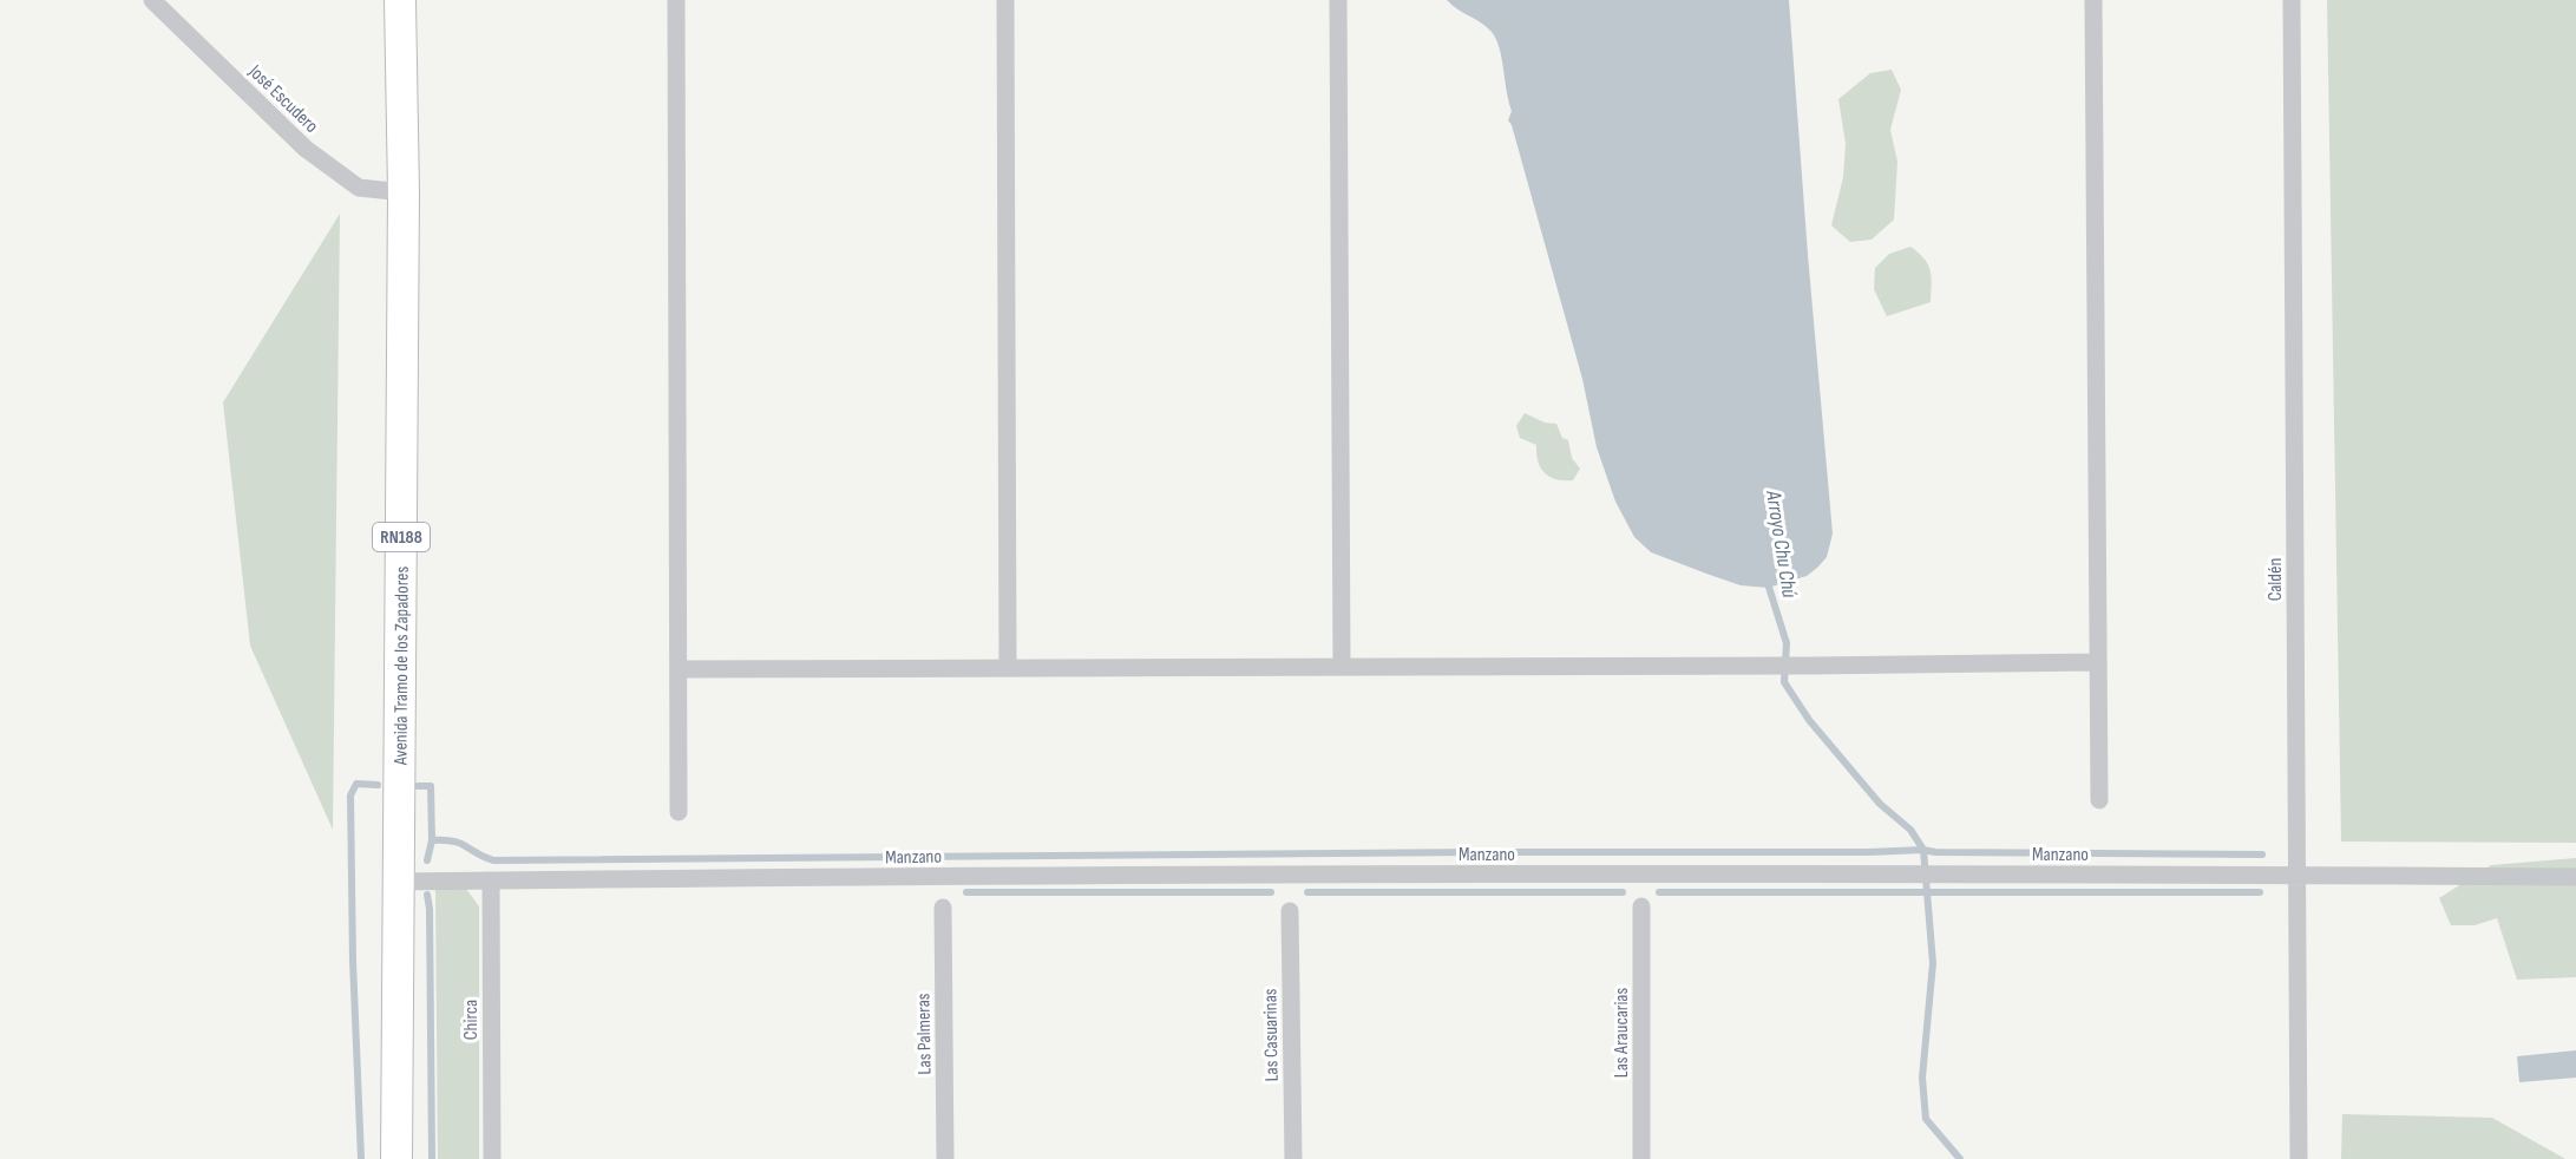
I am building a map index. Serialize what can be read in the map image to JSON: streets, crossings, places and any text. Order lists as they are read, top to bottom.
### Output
{
  "streets": {
    "highway": ["RN188", "Avenida Tramo de los Zapadores"],
    "street": [
      "José Escudero",
      "Caldén",
      "Manzano",
      "Chirca",
      "Las Araucarias",
      "Las Palmeras",
      "Las Casuarinas"
    ]
  },
  "crossings": [
    ["José Escudero", "Avenida Tramo de los Zapadores"],
    ["Caldén", "Manzano"],
    ["Avenida Tramo de los Zapadores", "Manzano"],
    ["Manzano", "Chirca"]
  ],
  "water": ["Arroyo Chu Chú"]
}
